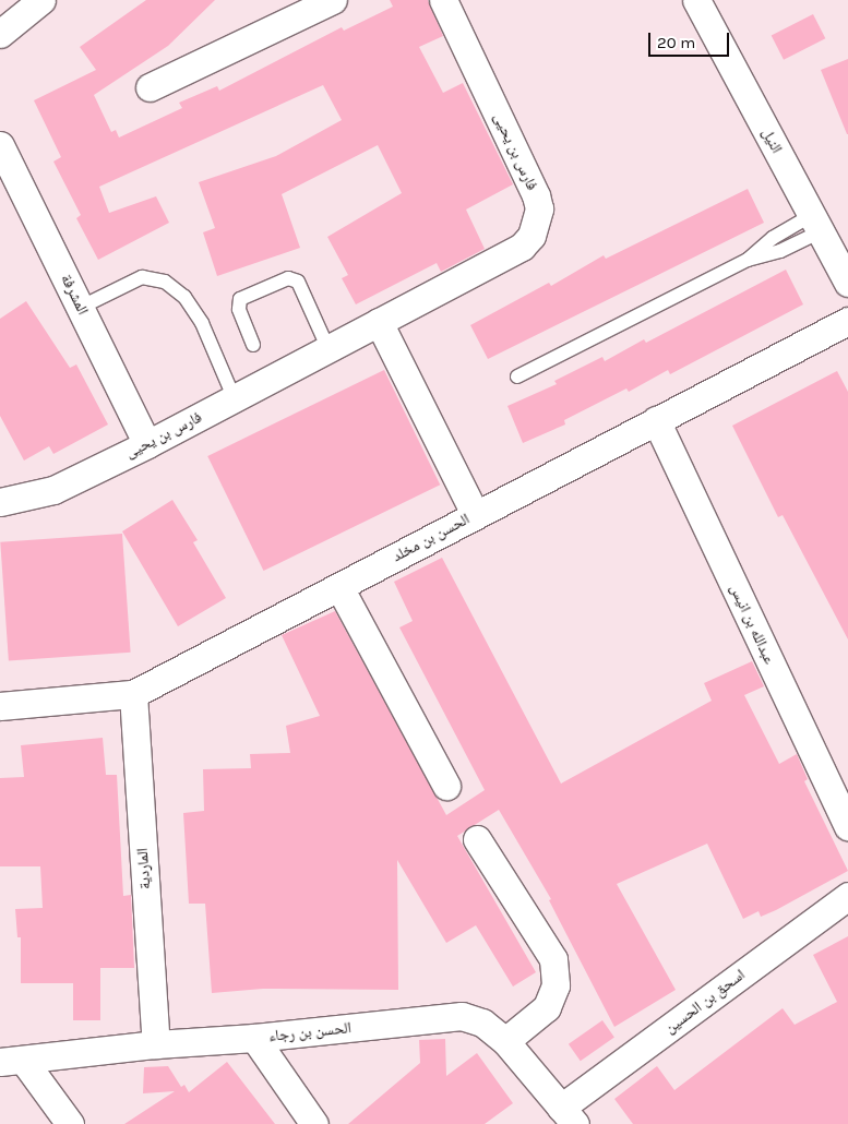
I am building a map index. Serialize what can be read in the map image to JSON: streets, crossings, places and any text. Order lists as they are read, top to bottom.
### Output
{
  "streets": {
    "street": [
      "النيل",
      "فارس بن يحيى",
      "المشرفة",
      "الحسن بن مخلد",
      "عبدالله بن انيس",
      "الماردية",
      "اسحق بن الحسين",
      "الحسن بن رجاء"
    ]
  },
  "crossings": [
    ["فارس بن يحيى", "المشرفة"],
    ["الحسن بن مخلد", "عبدالله بن انيس"],
    ["الحسن بن مخلد", "الماردية"],
    ["الماردية", "الحسن بن رجاء"],
    ["اسحق بن الحسين", "الحسن بن رجاء"]
  ],
  "scale_bar": "20 m"
}
